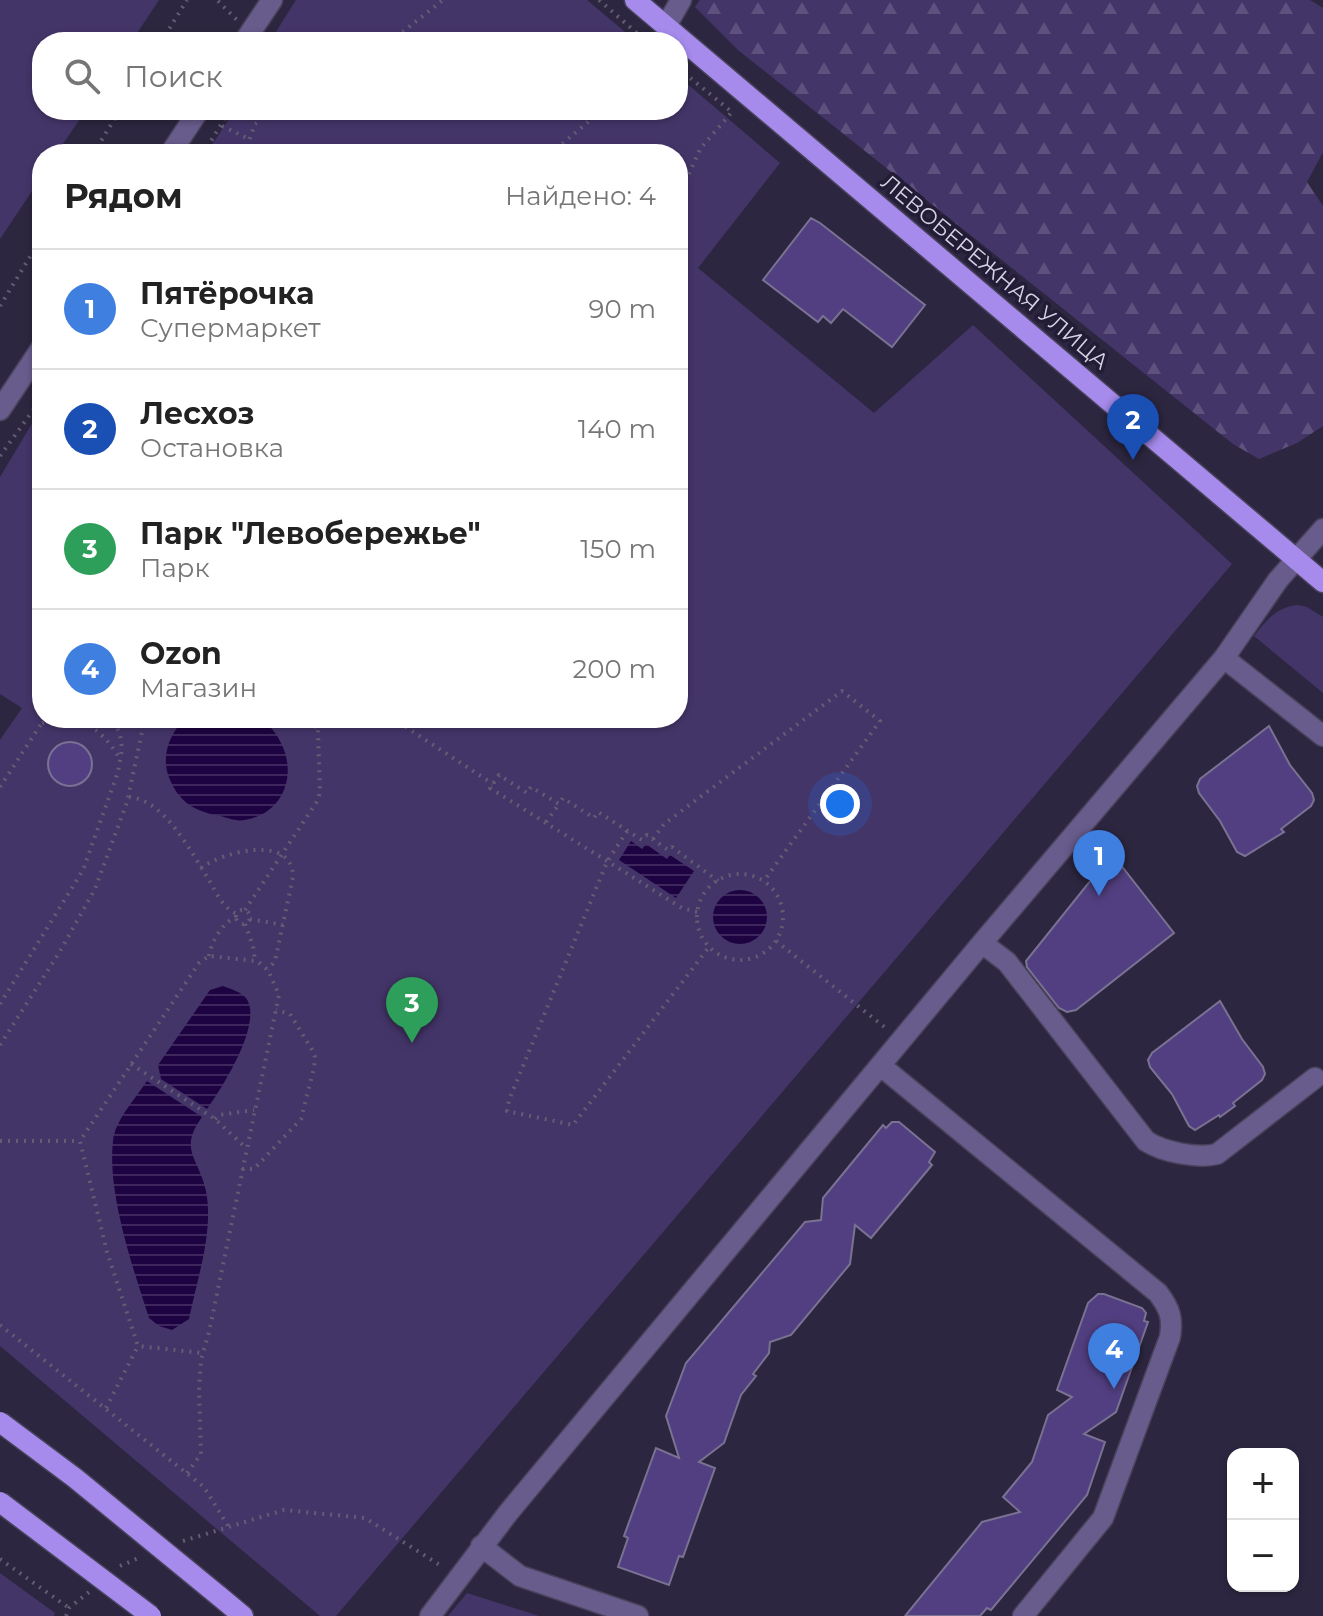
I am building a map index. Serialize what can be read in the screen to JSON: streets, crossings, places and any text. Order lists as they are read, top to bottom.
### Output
{
  "streets": {
    "main road": ["ЛЕВОБЕРЕЖНАЯ УЛИЦА"]
  },
  "page": {
    "search": "Поиск",
    "heading": ["Рядом", "Найдено: 4"],
    "list": [
      {
        "mark": "1",
        "name": "Пятёрочка",
        "note": "Супермаркет",
        "value": "90 m"
      },
      {
        "mark": "2",
        "name": "Лесхоз",
        "note": "Остановка",
        "value": "140 m"
      },
      {
        "mark": "3",
        "name": "Парк \"Левобережье\"",
        "note": "Парк",
        "value": "150 m"
      },
      {
        "mark": "4",
        "name": "Ozon",
        "note": "Магазин",
        "value": "200 m"
      }
    ],
    "pins": [
      "2",
      "1",
      "3",
      "4"
    ],
    "map_buttons": ["+", "−"]
  }
}
